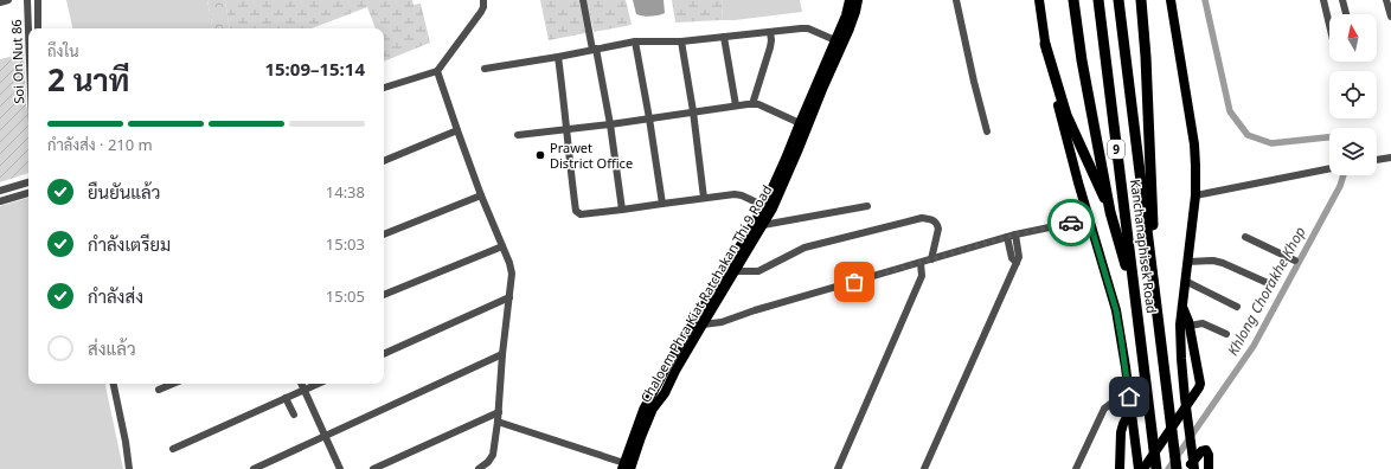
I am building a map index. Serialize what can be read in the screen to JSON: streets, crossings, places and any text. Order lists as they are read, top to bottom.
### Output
{
  "streets": {
    "highway": ["9", "Kanchanaphisek Road"],
    "main road": ["Chaloem Phra Kiat Ratchakan Thi 9 Road"],
    "street": ["Soi On Nut 86"]
  },
  "water": ["Khlong Chorakhe Khop"],
  "places": ["Prawet District Office"],
  "north": "top",
  "page": {
    "heading": ["2 นาที", "ถึงใน", "15:09–15:14"],
    "bar": "กำลังส่ง · 210 m",
    "list": [
      ["ยืนยันแล้ว", "14:38"],
      ["กำลังเตรียม", "15:03"],
      ["กำลังส่ง", "15:05"],
      "ส่งแล้ว"
    ]
  }
}
